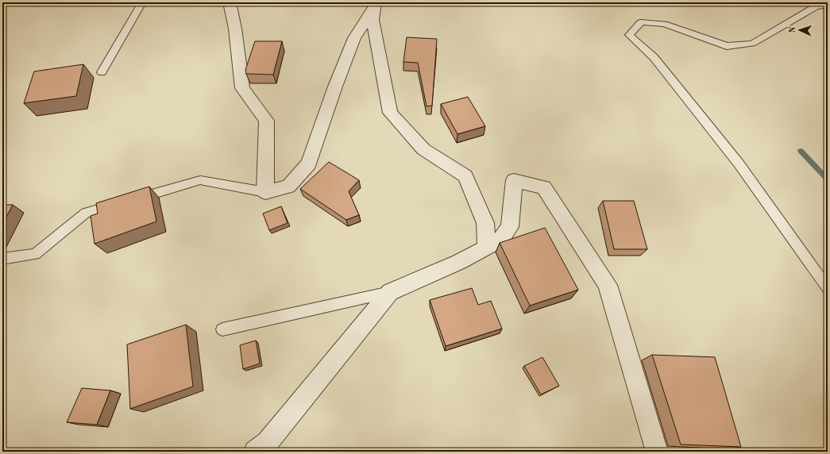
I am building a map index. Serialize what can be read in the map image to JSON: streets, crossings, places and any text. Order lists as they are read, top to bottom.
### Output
{
  "north": "left"
}
